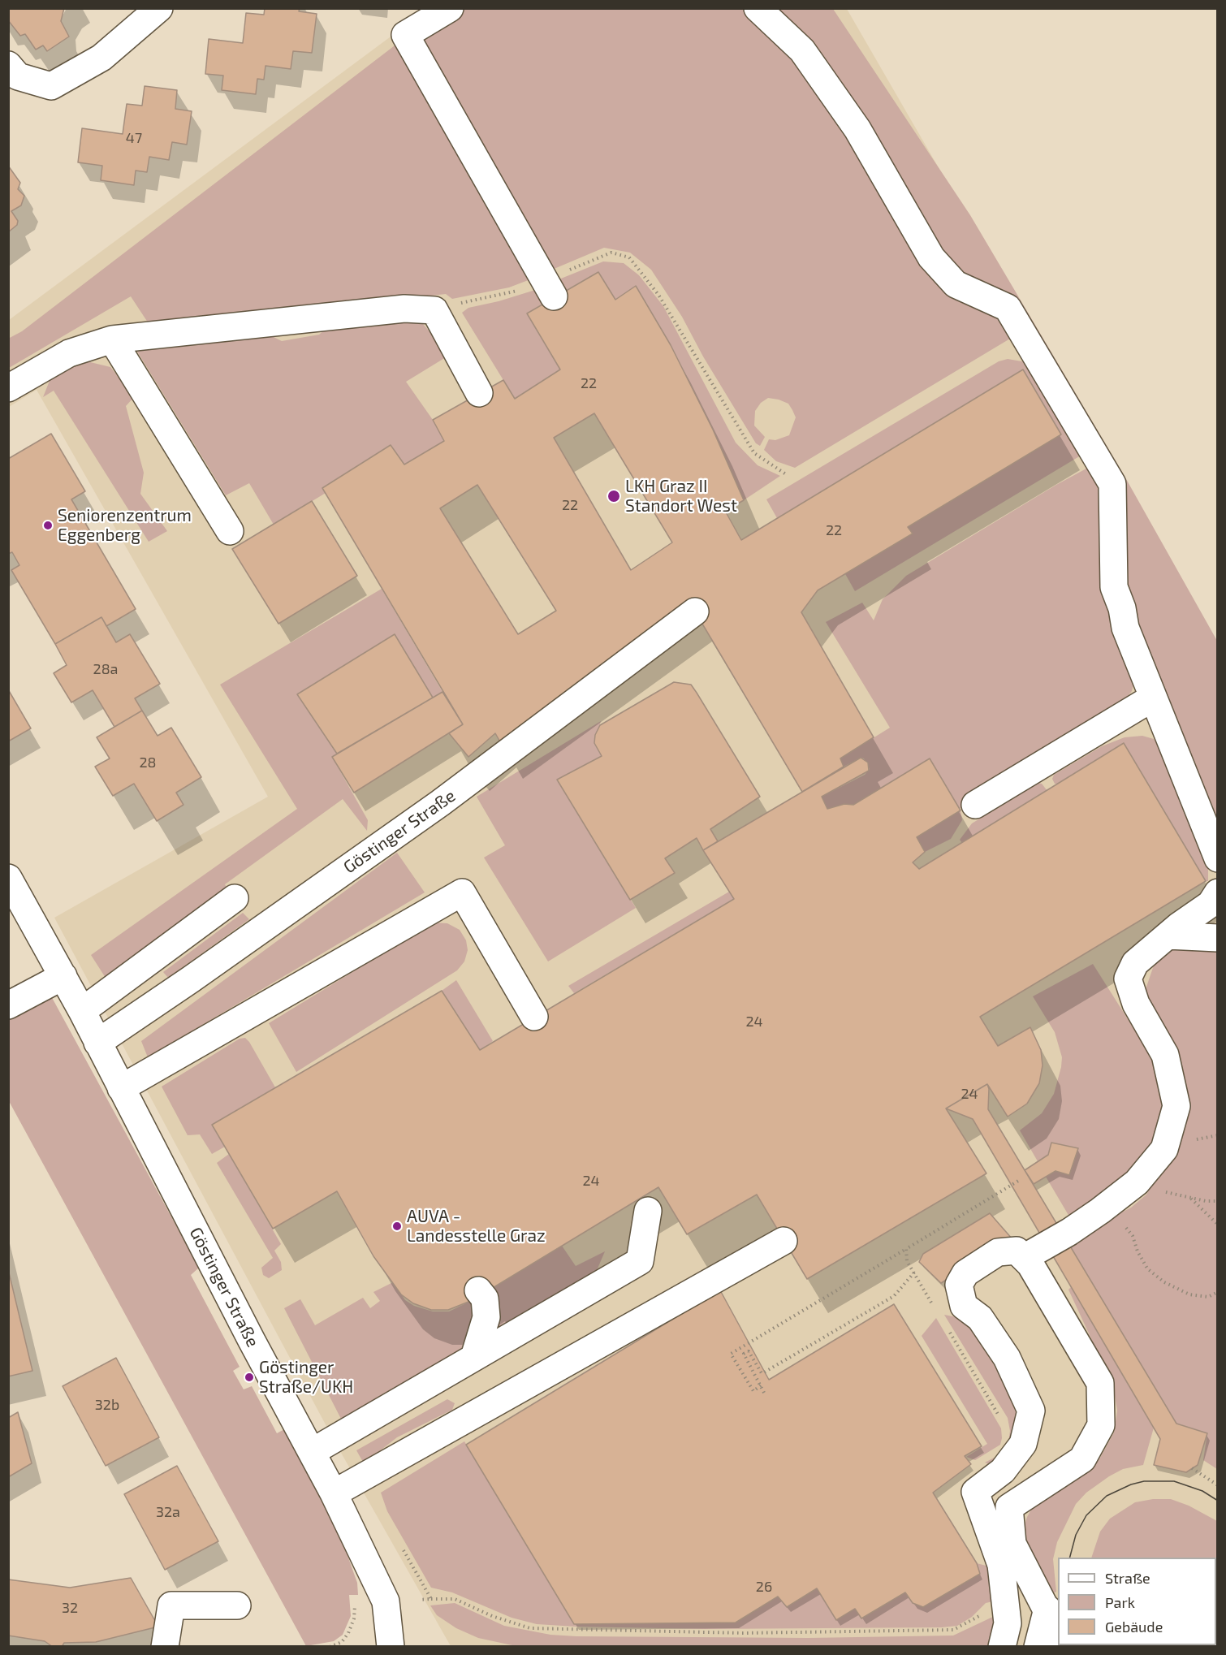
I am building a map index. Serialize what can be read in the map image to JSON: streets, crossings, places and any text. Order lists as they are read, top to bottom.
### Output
{
  "streets": {
    "street": ["Göstinger Straße"]
  },
  "places": [
    "LKH Graz II Standort West",
    "Seniorenzentrum Eggenberg",
    "AUVA - Landesstelle Graz",
    "Göstinger Straße/UKH"
  ],
  "house_numbers": [
    "47",
    "22",
    "22",
    "22",
    "28a",
    "28",
    "24",
    "24",
    "24",
    "32b",
    "32a",
    "26",
    "32"
  ],
  "legend": ["Straße", "Park", "Gebäude"]
}
